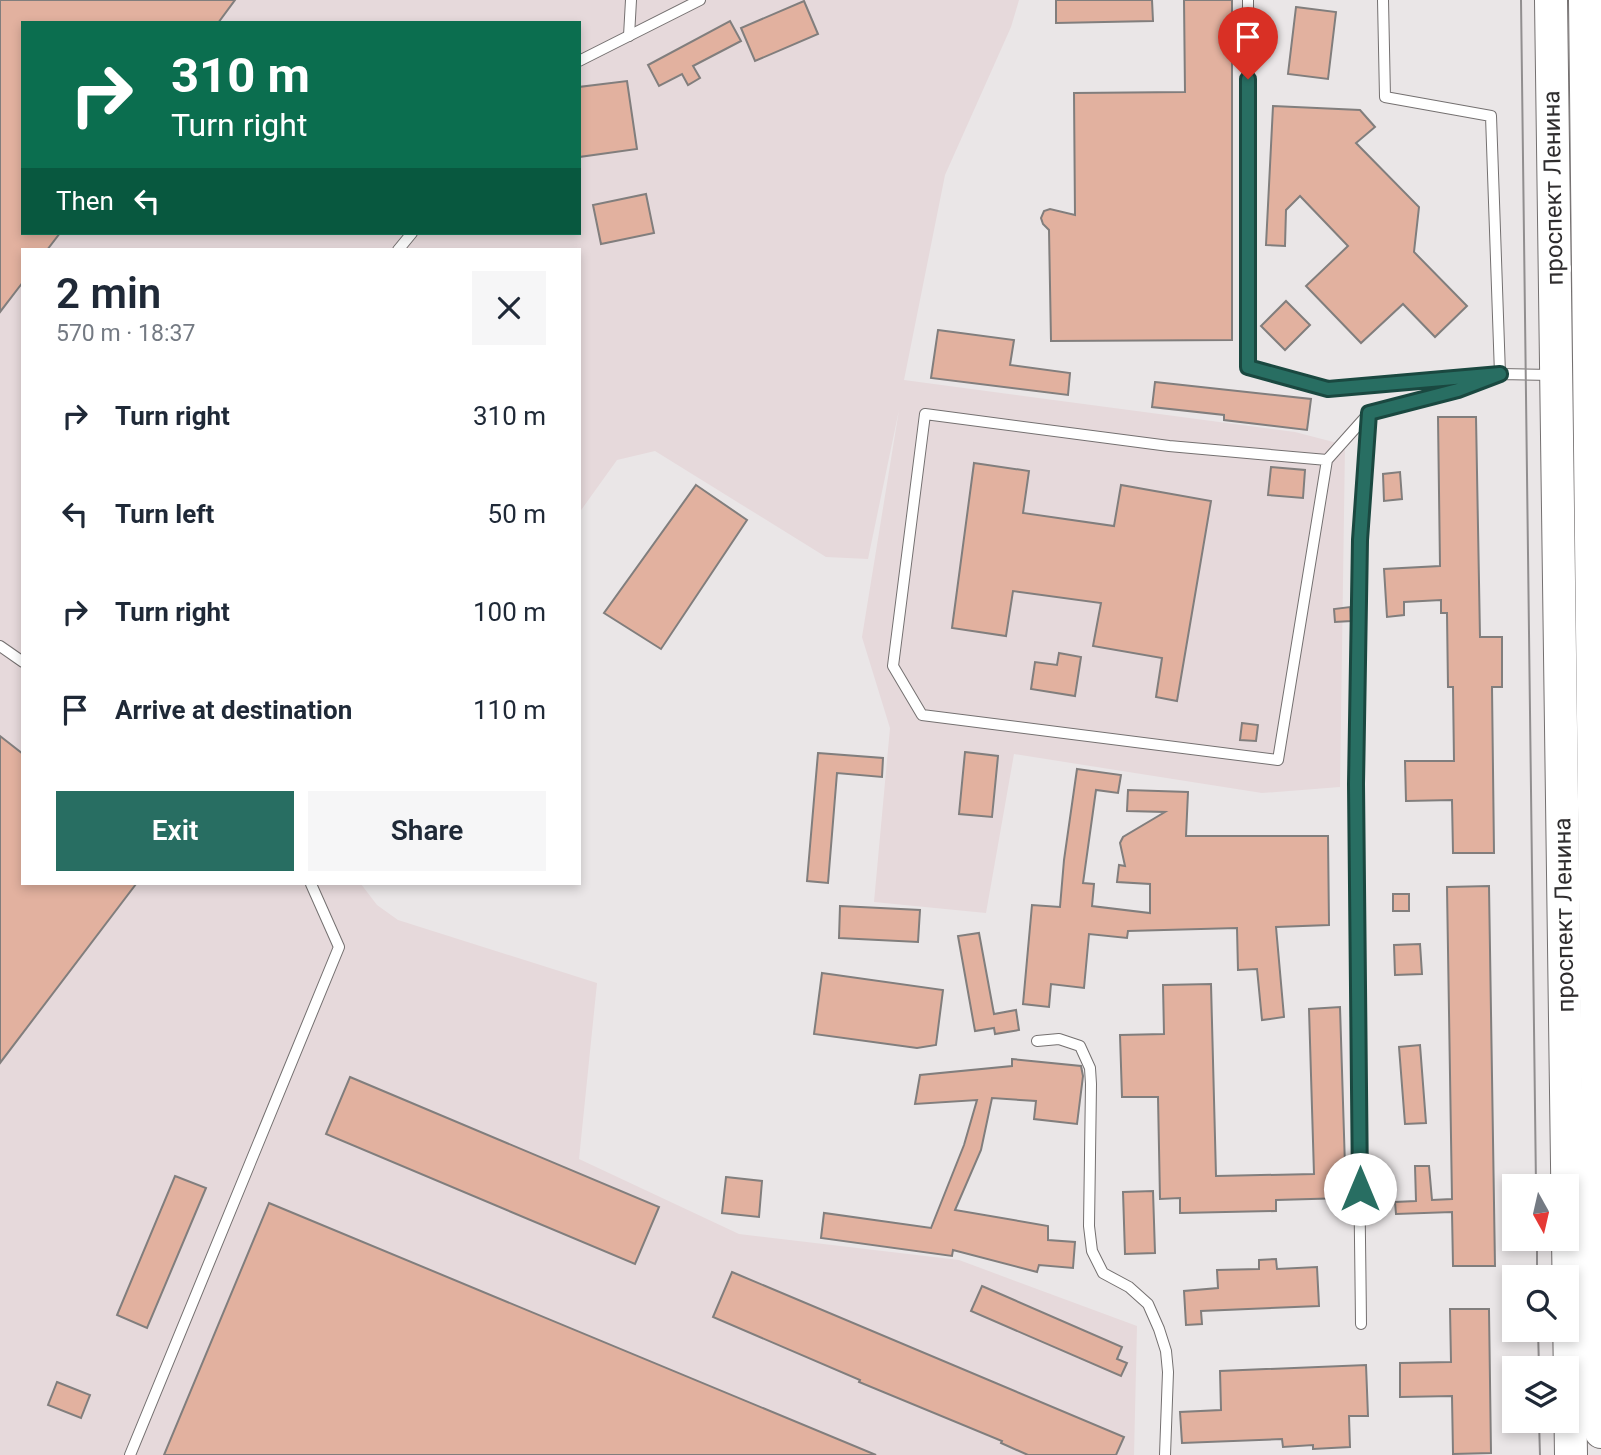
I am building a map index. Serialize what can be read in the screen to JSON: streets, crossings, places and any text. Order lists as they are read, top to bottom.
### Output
{
  "streets": {
    "main road": ["проспект Ленина"]
  },
  "north": "bottom",
  "page": {
    "turn": ["310 m", "Turn right"],
    "then": "Then",
    "heading": ["2 min", "570 m · 18:37"],
    "list": [
      {
        "name": "Turn right",
        "value": "310 m"
      },
      {
        "name": "Turn left",
        "value": "50 m"
      },
      {
        "name": "Turn right",
        "value": "100 m"
      },
      {
        "name": "Arrive at destination",
        "value": "110 m"
      }
    ],
    "buttons": ["Exit", "Share"]
  }
}
